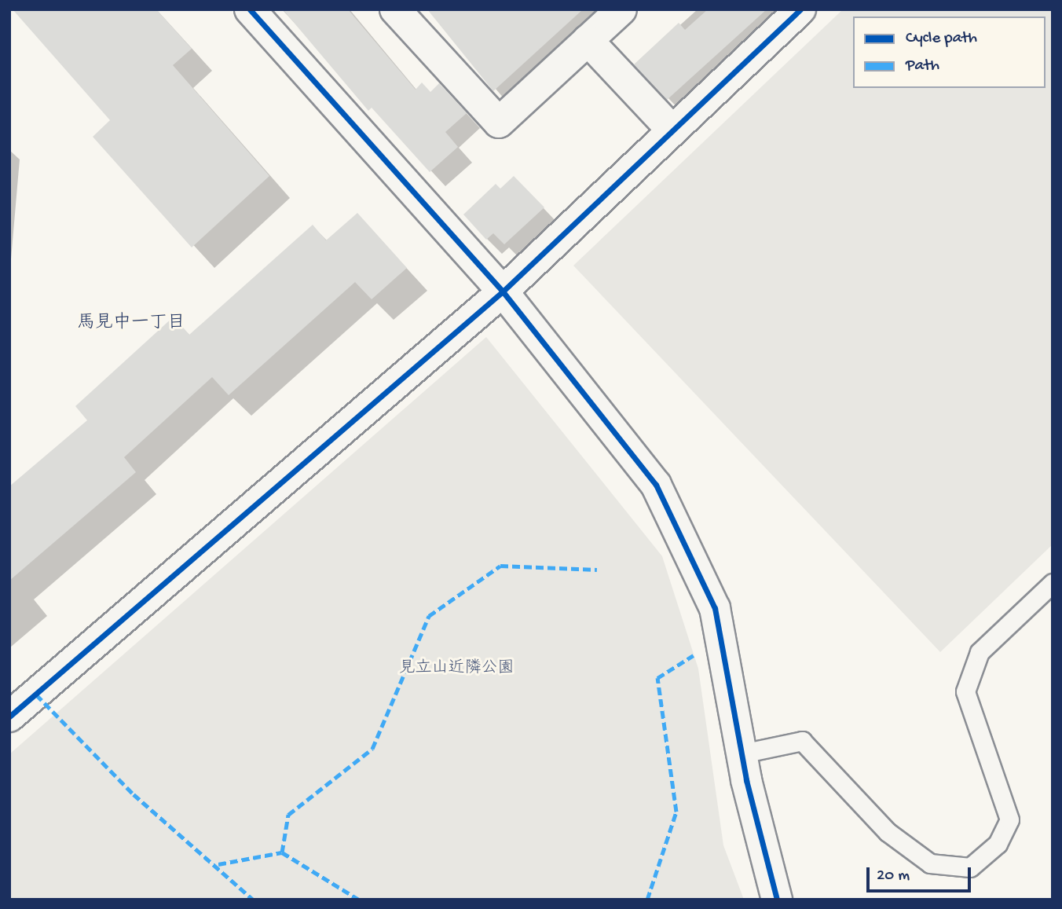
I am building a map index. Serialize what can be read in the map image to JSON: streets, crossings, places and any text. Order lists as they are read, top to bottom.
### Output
{
  "districts": ["馬見中一丁目"],
  "parks": ["見立山近隣公園"],
  "legend": ["Cycle path", "Path"],
  "scale_bar": "20 m"
}
